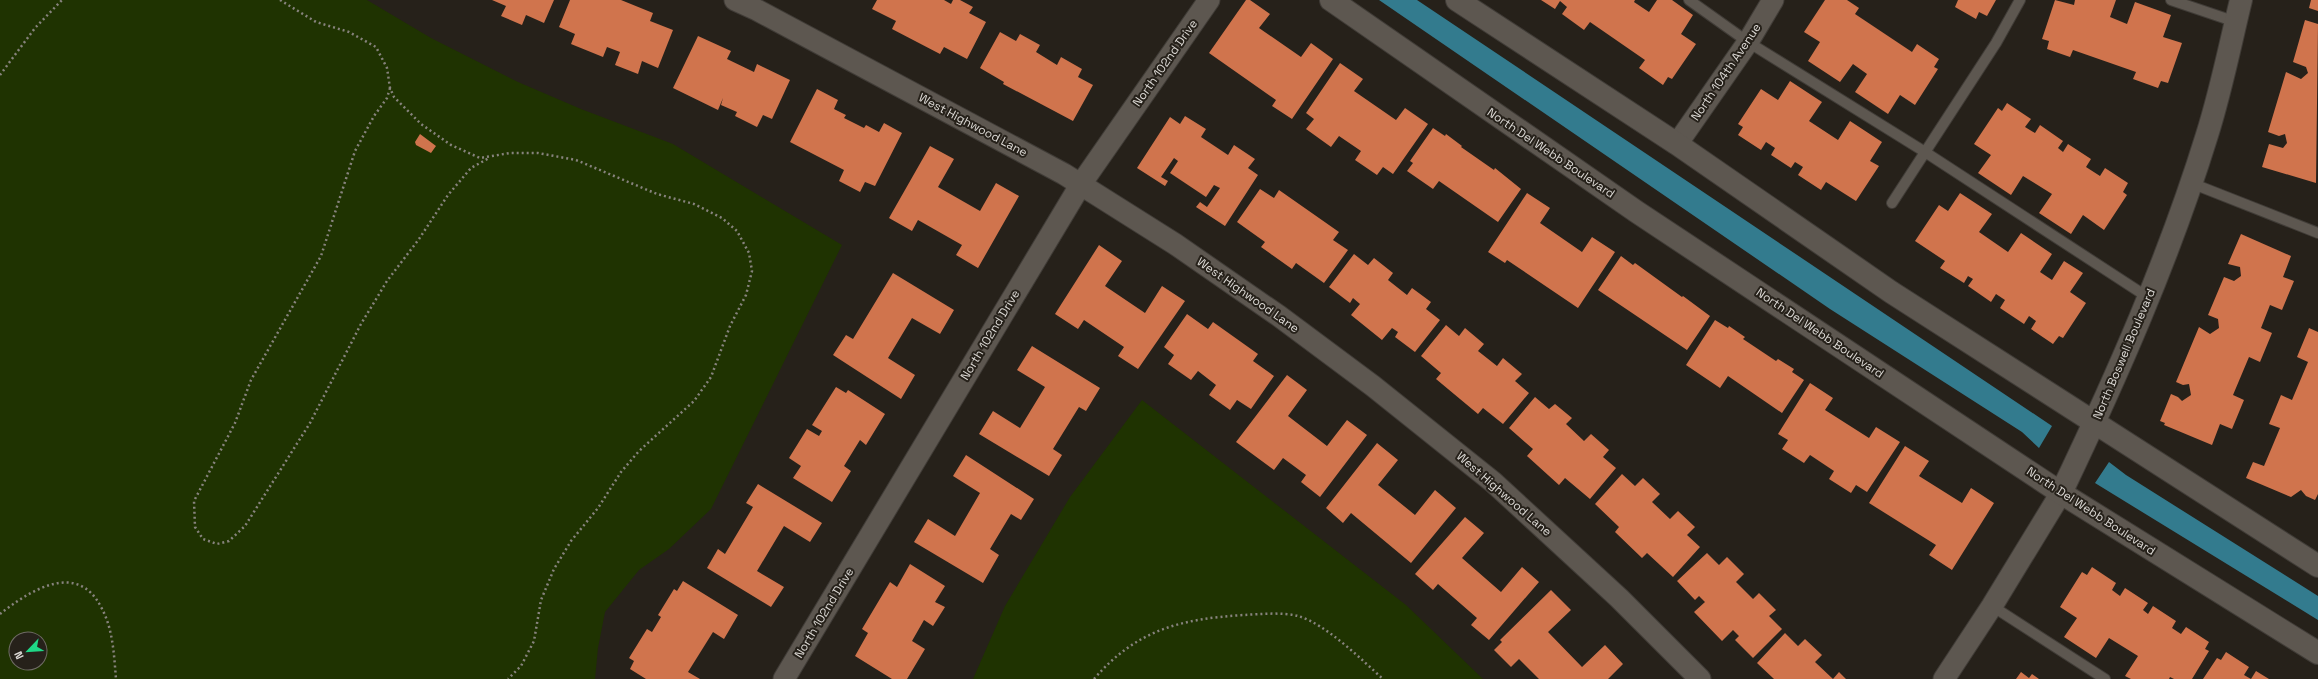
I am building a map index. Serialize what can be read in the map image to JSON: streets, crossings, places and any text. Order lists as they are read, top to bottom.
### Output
{
  "streets": {
    "street": [
      "North 102nd Drive",
      "North 104th Avenue",
      "West Highwood Lane",
      "North Del Webb Boulevard",
      "North Boswell Boulevard"
    ]
  },
  "crossings": [
    ["North 102nd Drive", "West Highwood Lane"],
    ["North Del Webb Boulevard", "North Boswell Boulevard"]
  ],
  "north": "bottom left"
}
